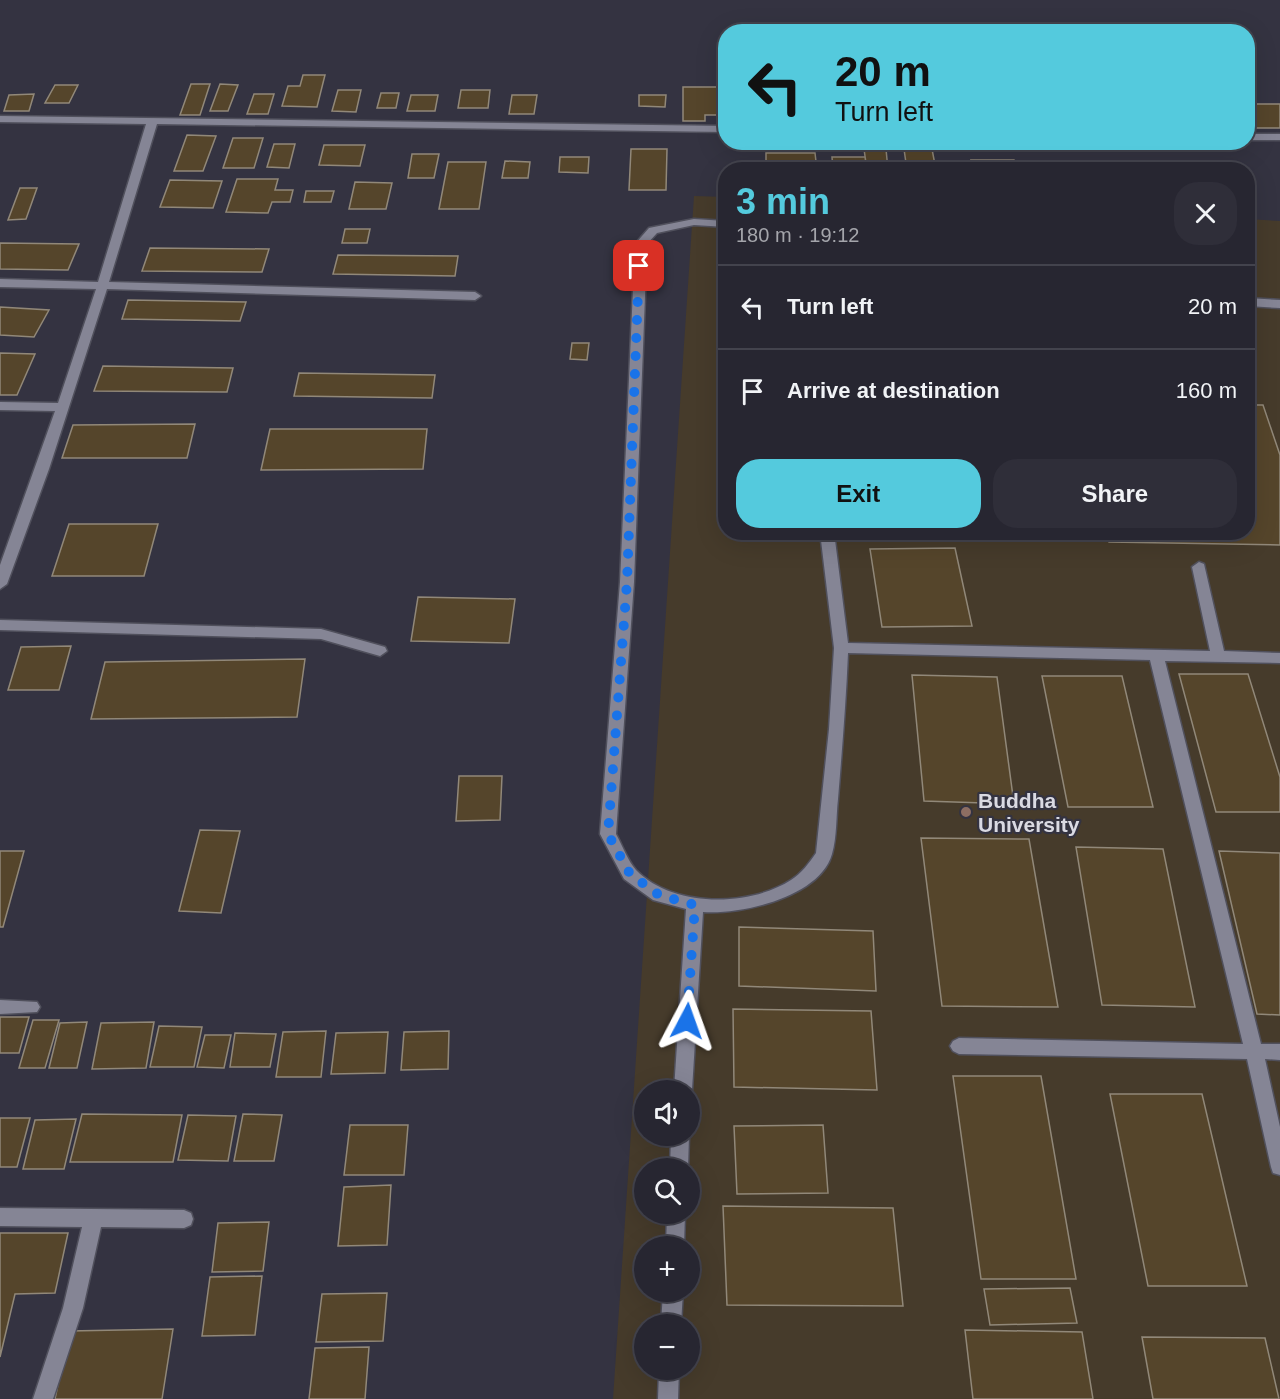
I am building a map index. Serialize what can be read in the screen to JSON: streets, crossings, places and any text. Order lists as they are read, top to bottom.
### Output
{
  "places": ["Buddha University"],
  "page": {
    "turn": ["20 m", "Turn left"],
    "heading": ["3 min", "180 m · 19:12"],
    "list": [
      {
        "name": "Turn left",
        "value": "20 m"
      },
      {
        "name": "Arrive at destination",
        "value": "160 m"
      }
    ],
    "buttons": ["Exit", "Share"],
    "map_buttons": ["+", "−"]
  }
}
